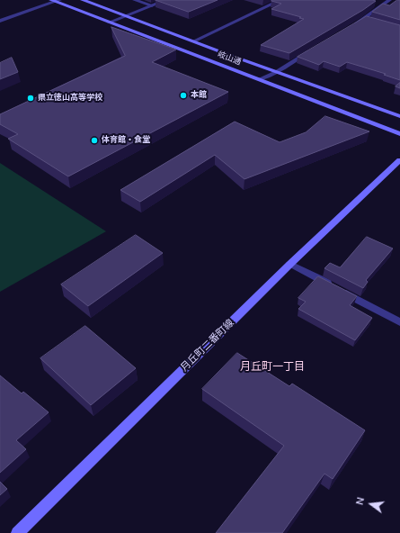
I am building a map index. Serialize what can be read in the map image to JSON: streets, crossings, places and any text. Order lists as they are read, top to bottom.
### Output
{
  "streets": {
    "street": ["岐山通", "月丘町二番町線"]
  },
  "districts": ["月丘町一丁目"],
  "places": ["本館", "県立徳山高等学校", "体育館・食堂"],
  "north": "left"
}
